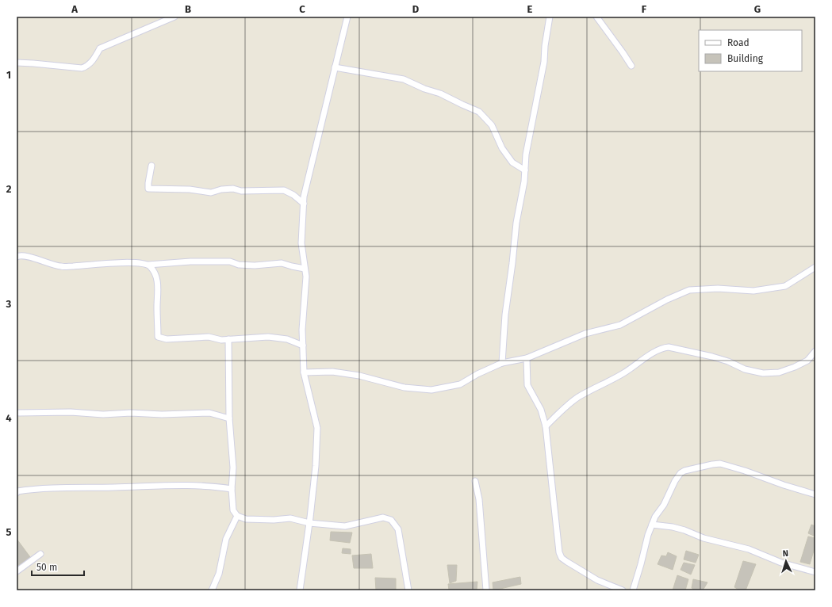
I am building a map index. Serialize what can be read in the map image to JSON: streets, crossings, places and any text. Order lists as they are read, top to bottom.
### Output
{
  "legend": ["Road", "Building"],
  "scale_bar": "50 m",
  "north": "top",
  "grid": {
    "columns": [
      "A",
      "B",
      "C",
      "D",
      "E",
      "F",
      "G"
    ],
    "rows": [
      "1",
      "2",
      "3",
      "4",
      "5"
    ]
  }
}
